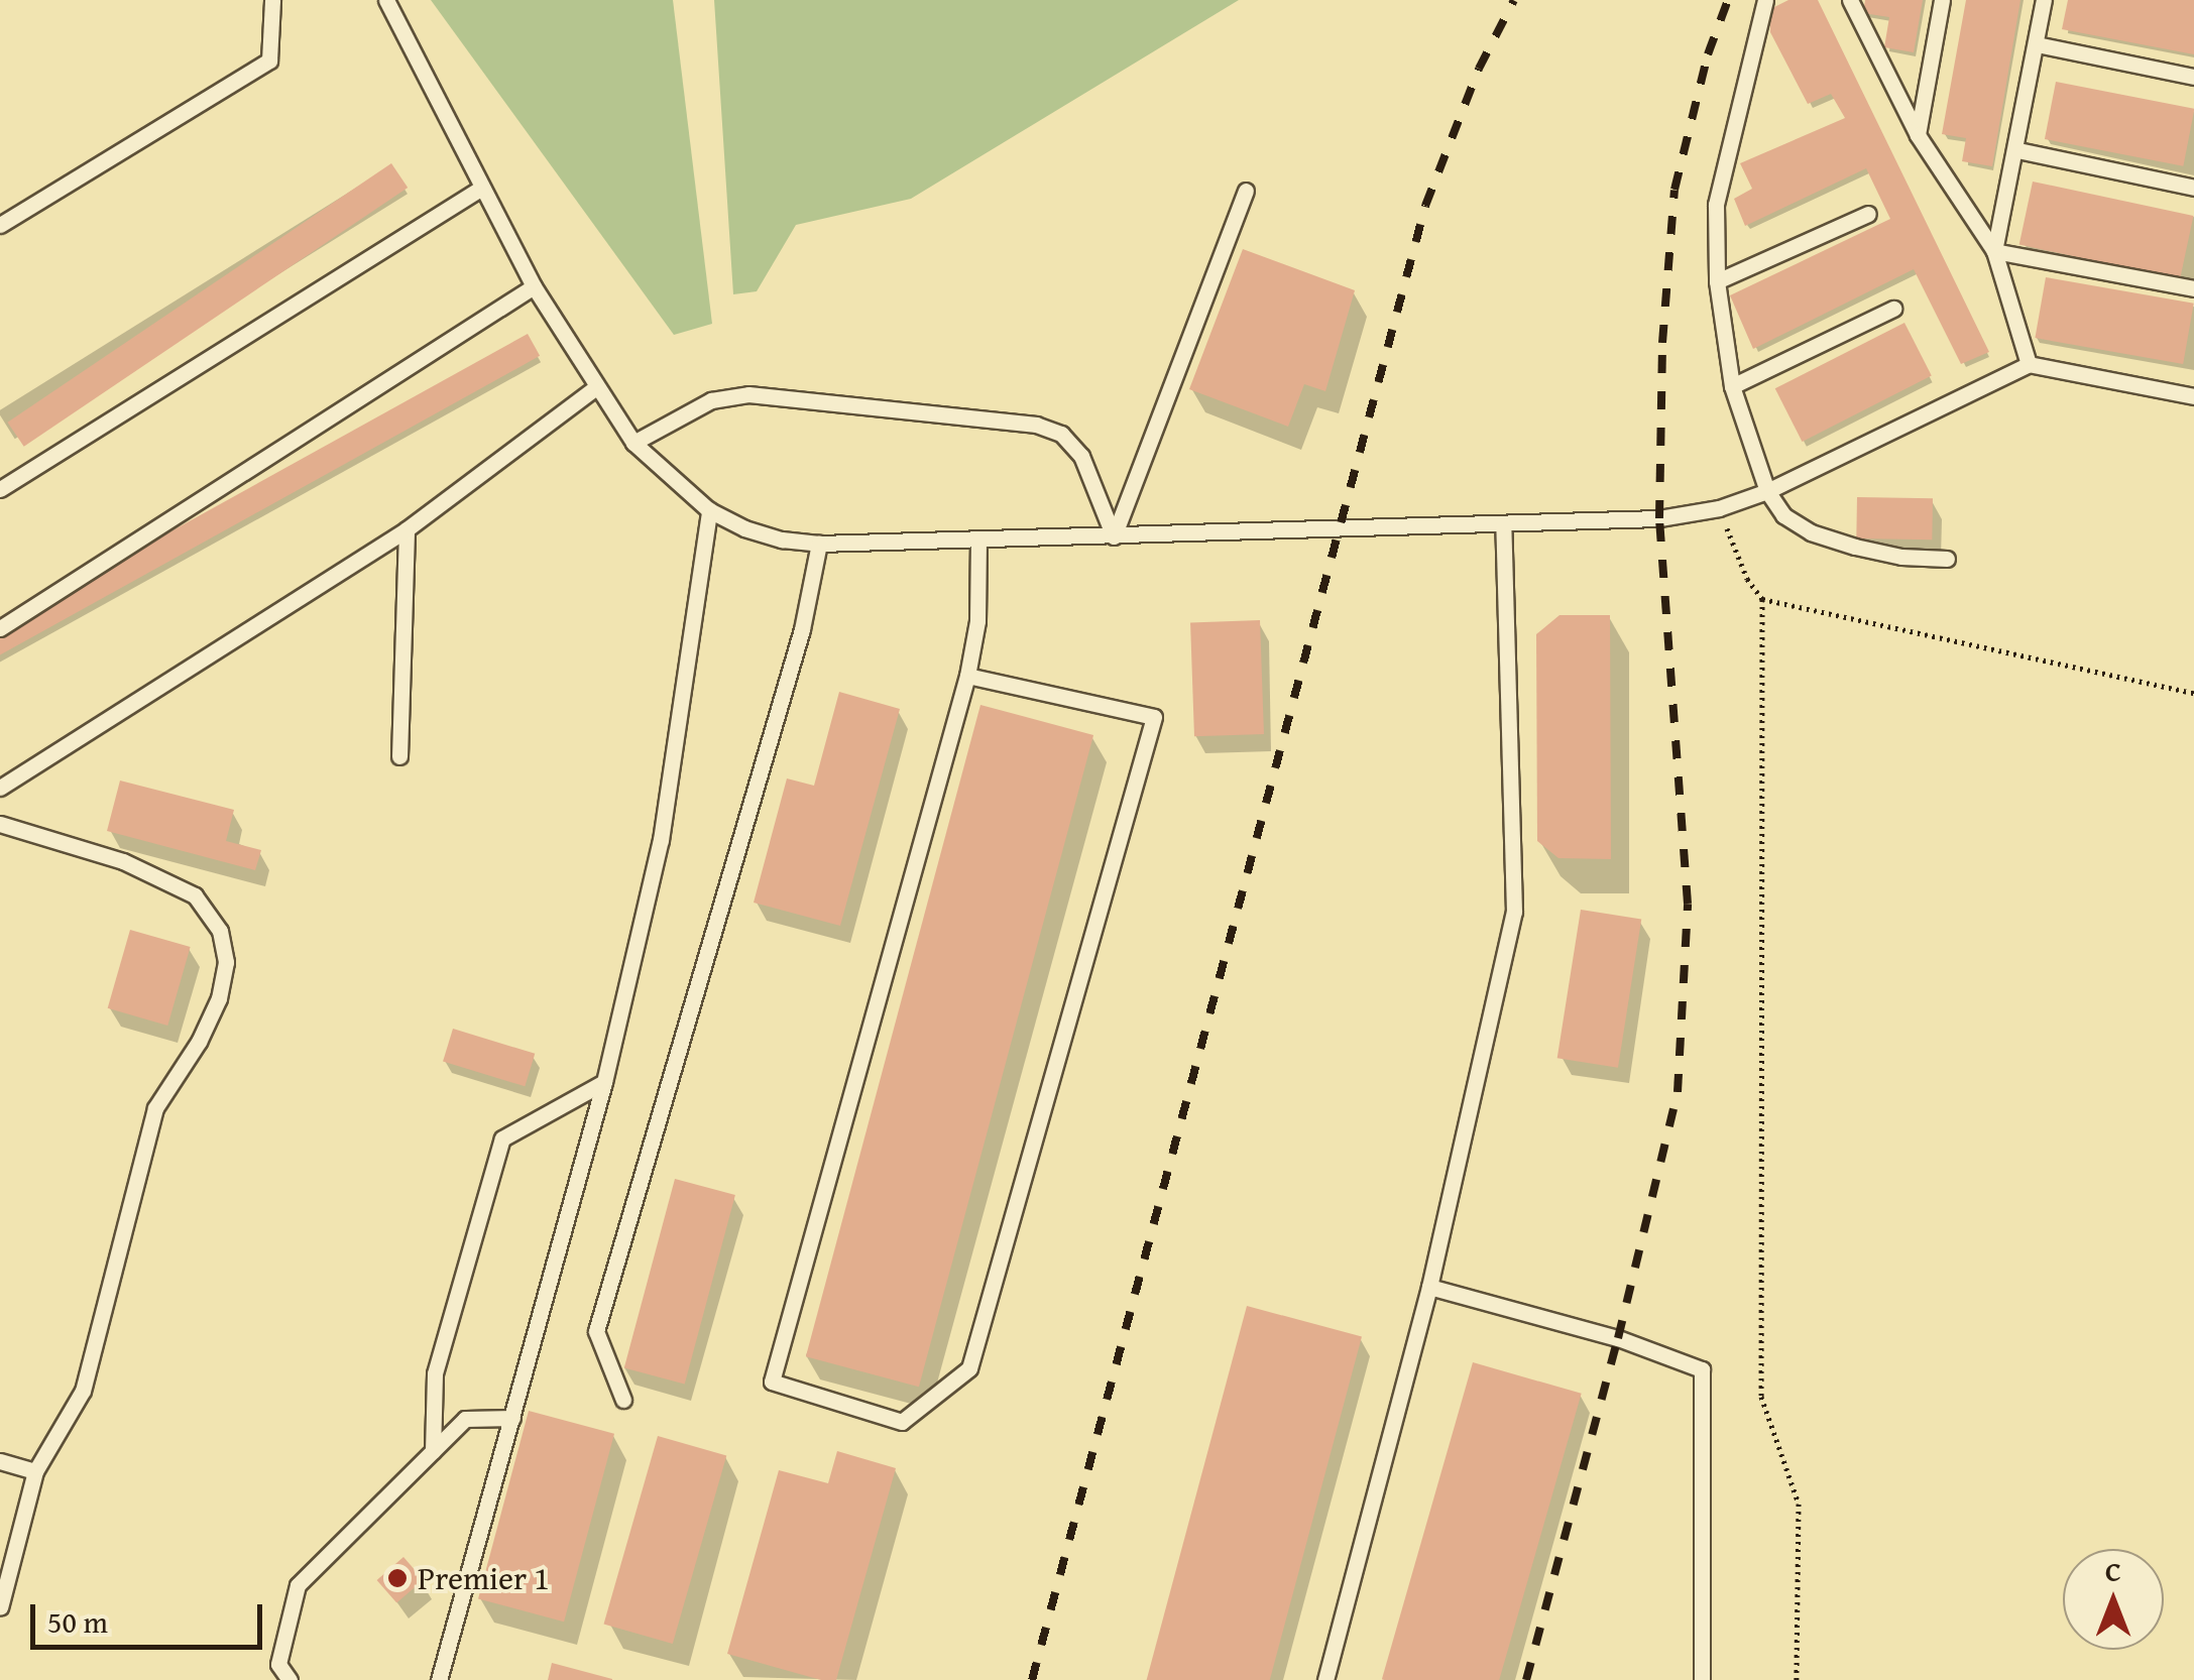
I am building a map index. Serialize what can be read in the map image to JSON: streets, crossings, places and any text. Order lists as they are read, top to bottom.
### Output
{
  "places": ["Premier 1"],
  "scale_bar": "50 m",
  "north": "top"
}
